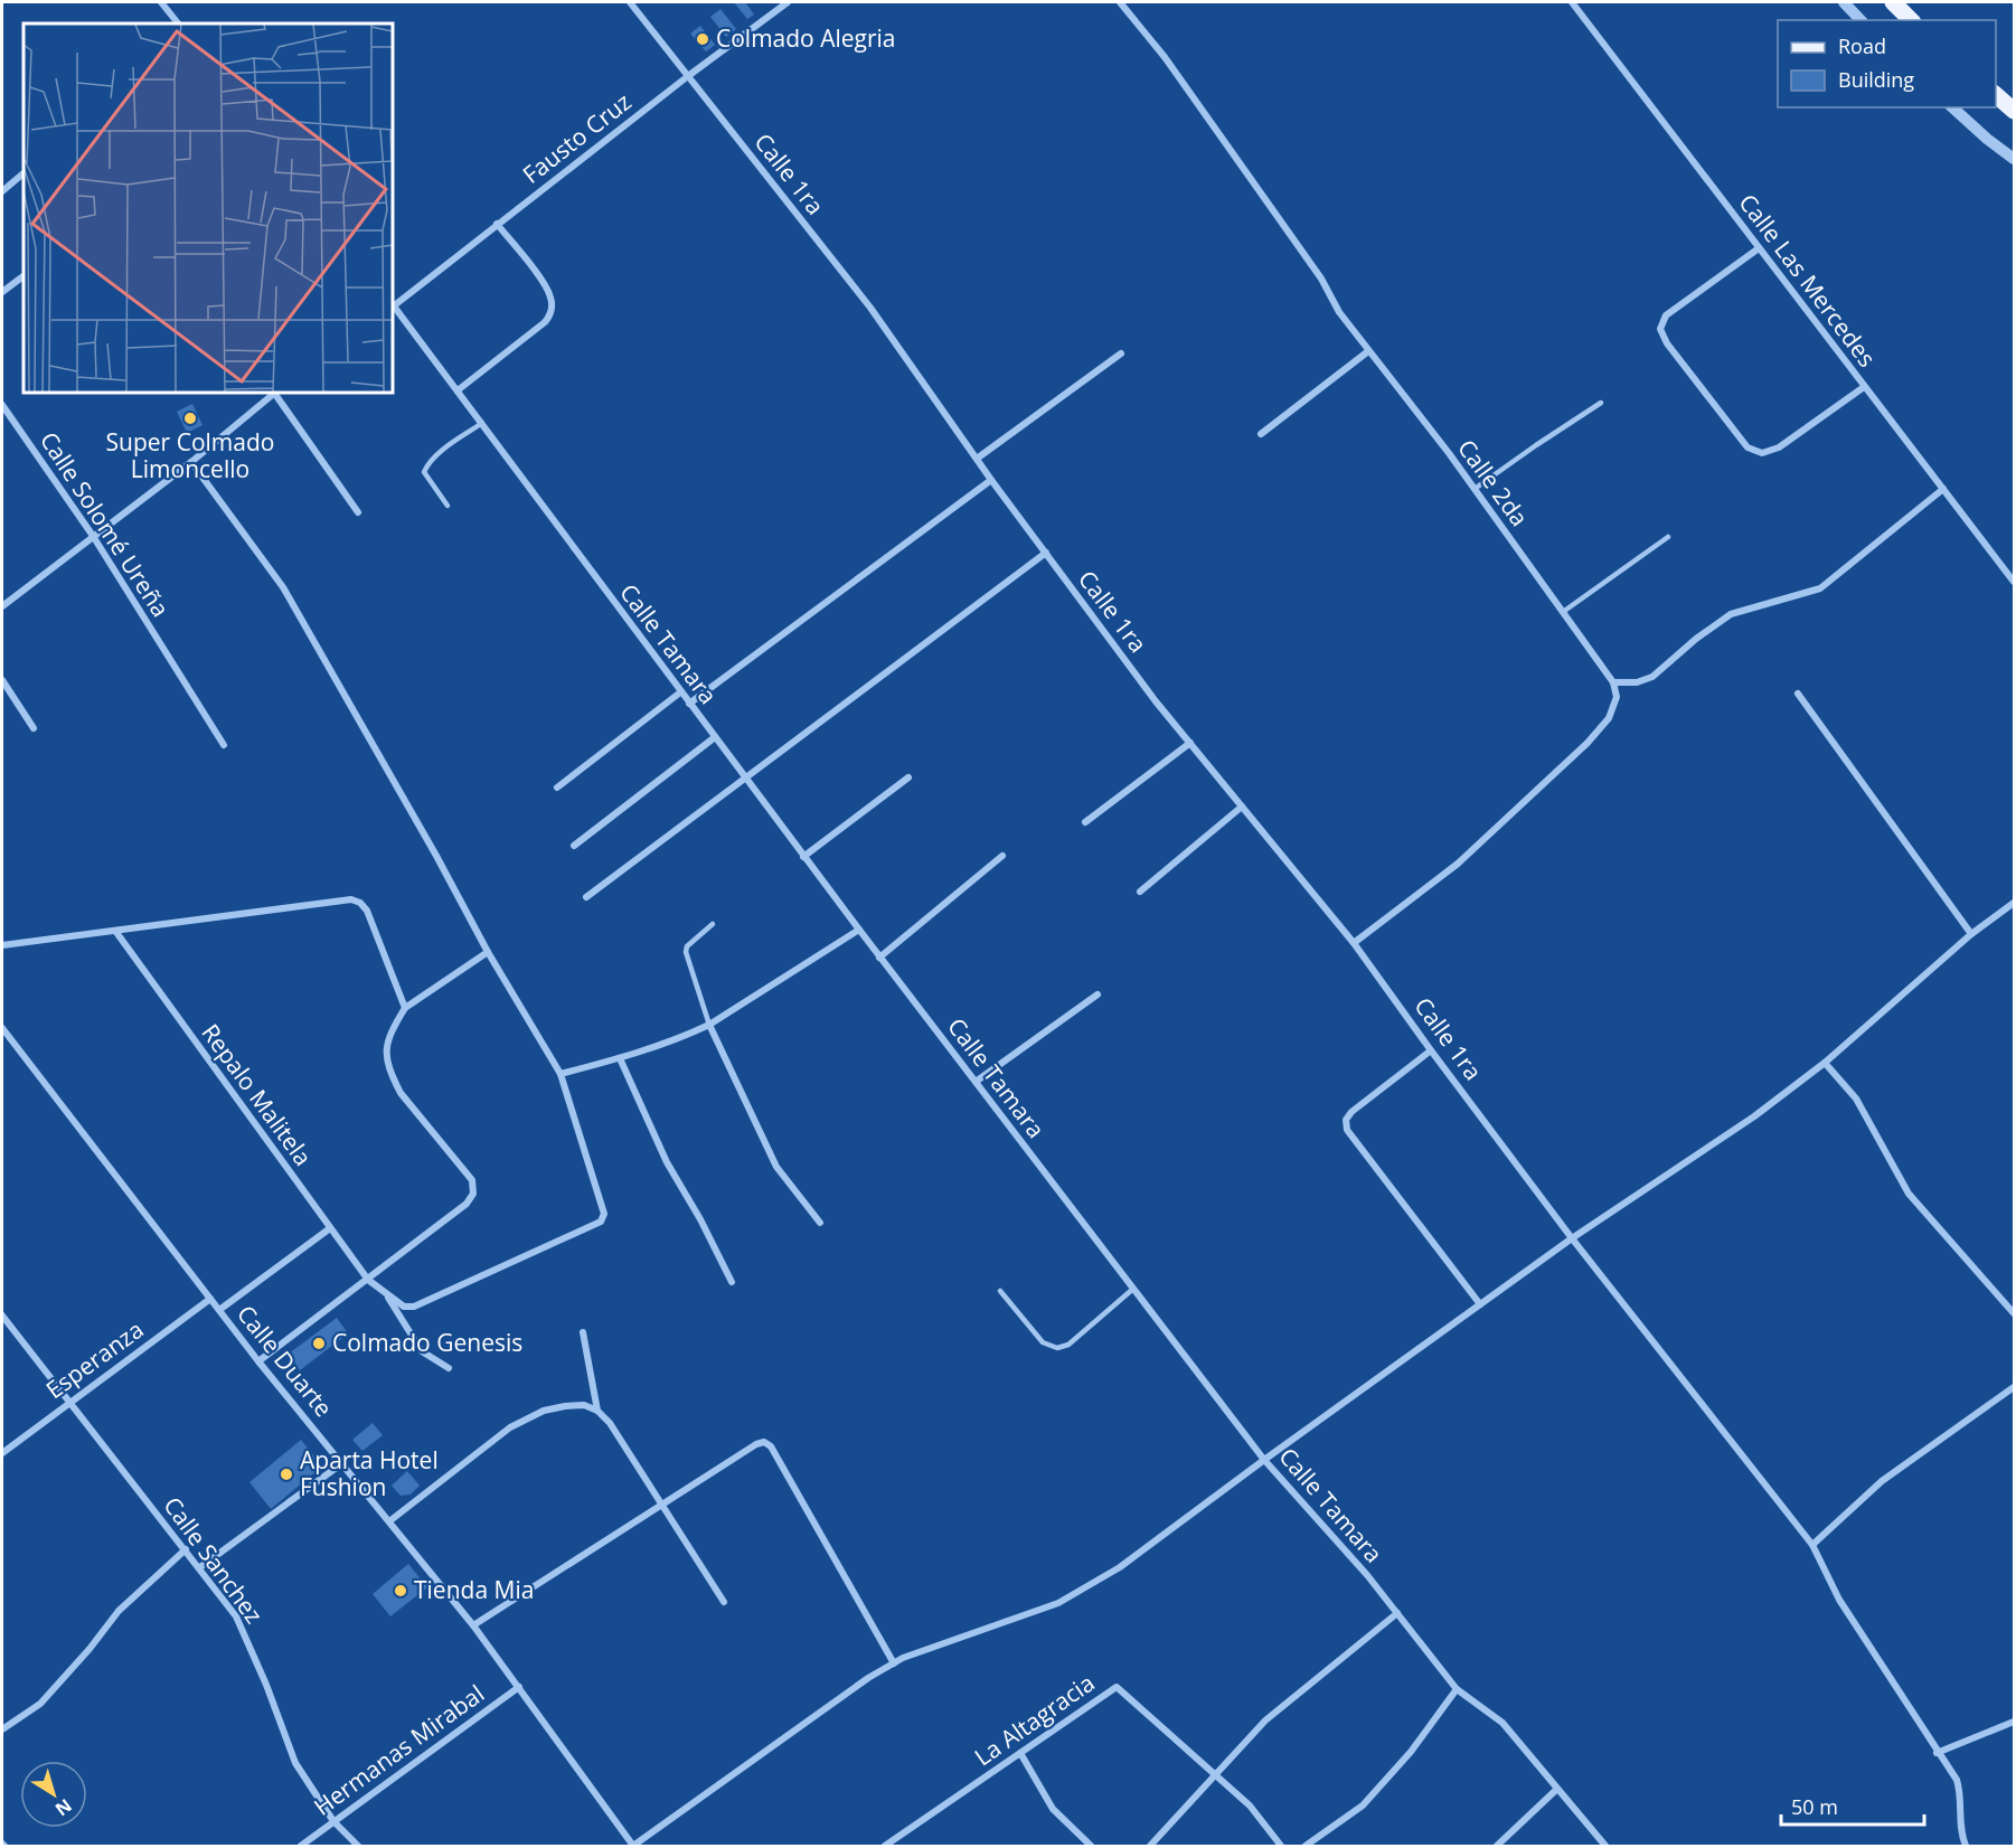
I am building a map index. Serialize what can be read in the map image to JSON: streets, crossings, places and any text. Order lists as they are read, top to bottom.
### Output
{
  "streets": {
    "street": [
      "Fausto Cruz",
      "Calle 1ra",
      "Calle Las Mercedes",
      "Calle 2da",
      "Calle Solomé Ureña",
      "Calle Tamara",
      "Repalo Malitela",
      "Esperanza",
      "Calle Duarte",
      "Calle Sanchez",
      "La Altagracia",
      "Hermanas Mirabal"
    ]
  },
  "crossings": [
    ["Fausto Cruz", "Calle 1ra"],
    ["Esperanza", "Calle Duarte"],
    ["Esperanza", "Calle Sanchez"],
    ["Calle Duarte", "Hermanas Mirabal"],
    ["Calle Sanchez", "Hermanas Mirabal"]
  ],
  "places": [
    "Colmado Alegria",
    "Super Colmado Limoncello",
    "Colmado Genesis",
    "Aparta Hotel Fushion",
    "Tienda Mia"
  ],
  "legend": ["Road", "Building"],
  "scale_bar": "50 m",
  "north": "bottom right"
}
